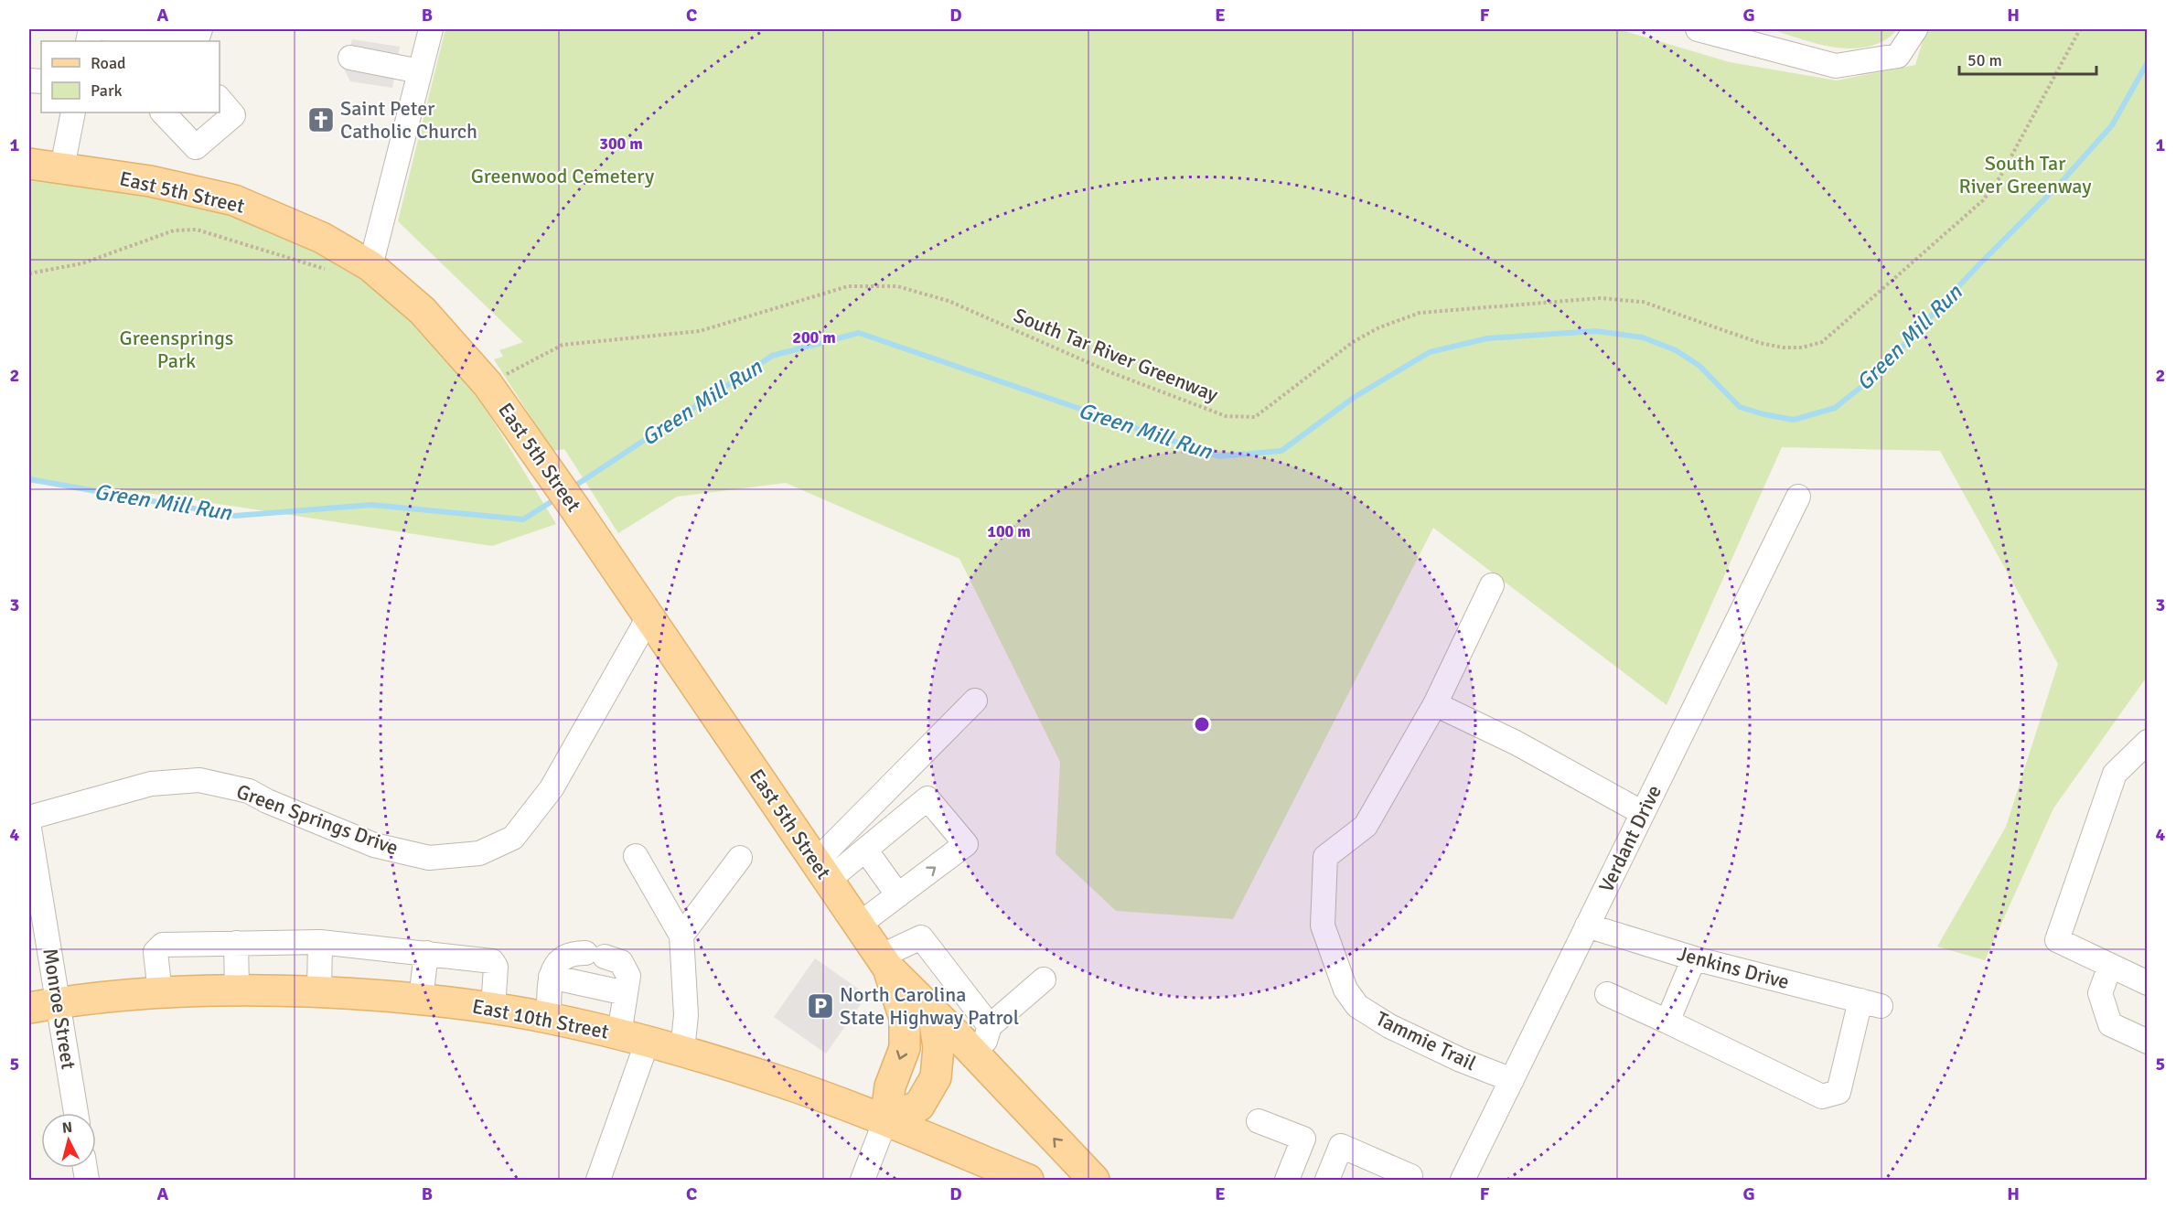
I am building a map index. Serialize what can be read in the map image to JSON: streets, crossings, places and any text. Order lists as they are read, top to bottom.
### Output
{
  "streets": {
    "main road": ["East 5th Street", "East 10th Street"],
    "street": [
      "Green Springs Drive",
      "Verdant Drive",
      "Jenkins Drive",
      "Monroe Street",
      "Tammie Trail"
    ],
    "path": ["South Tar River Greenway"]
  },
  "crossings": [
    ["East 5th Street", "Green Springs Drive"],
    ["East 5th Street", "East 10th Street"],
    ["Verdant Drive", "Jenkins Drive"],
    ["Verdant Drive", "Tammie Trail"],
    ["Monroe Street", "East 10th Street"]
  ],
  "water": ["Green Mill Run"],
  "parks": ["South Tar River Greenway", "Greenwood Cemetery", "Greensprings Park"],
  "places": {
    "church": ["Saint Peter Catholic Church"],
    "parking": ["North Carolina State Highway Patrol"]
  },
  "legend": ["Road", "Park"],
  "scale_bar": "50 m",
  "north": "top",
  "grid": {
    "columns": [
      "A",
      "B",
      "C",
      "D",
      "E",
      "F",
      "G",
      "H"
    ],
    "rows": [
      "1",
      "2",
      "3",
      "4",
      "5"
    ]
  },
  "rings": ["300 m", "200 m", "100 m"]
}
